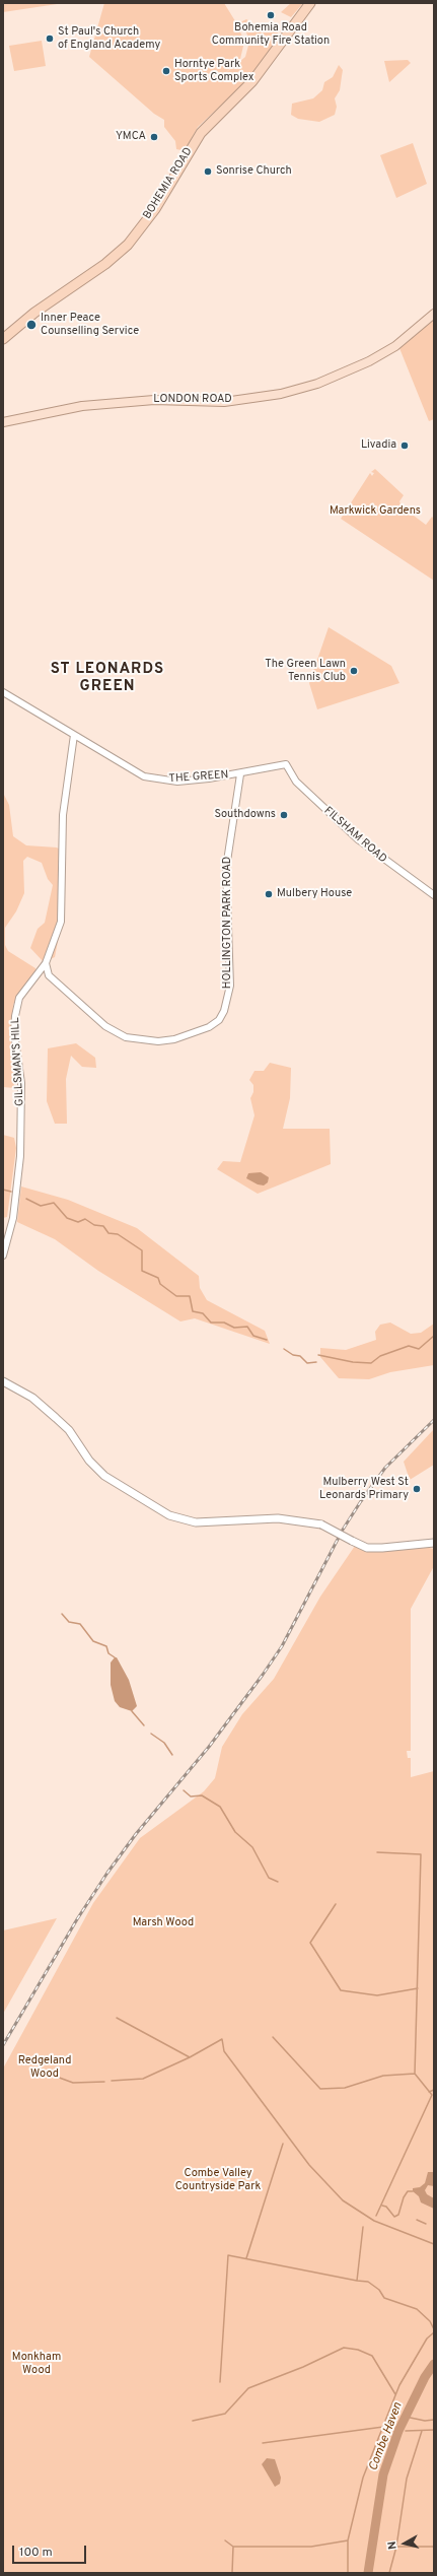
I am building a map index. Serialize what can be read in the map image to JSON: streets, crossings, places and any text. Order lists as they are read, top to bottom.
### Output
{
  "streets": {
    "highway": ["BOHEMIA ROAD"],
    "main road": ["LONDON ROAD"],
    "street": [
      "THE GREEN",
      "FILSHAM ROAD",
      "HOLLINGTON PARK ROAD",
      "GILLSMAN'S HILL"
    ]
  },
  "crossings": [
    ["THE GREEN", "FILSHAM ROAD"],
    ["THE GREEN", "HOLLINGTON PARK ROAD"],
    ["THE GREEN", "GILLSMAN'S HILL"]
  ],
  "districts": ["ST LEONARDS GREEN"],
  "water": ["Combe Haven"],
  "parks": [
    "Markwick Gardens",
    "Marsh Wood",
    "Redgeland Wood",
    "Combe Valley Countryside Park",
    "Monkham Wood"
  ],
  "places": [
    "Bohemia Road Community Fire Station",
    "St Paul's Church of England Academy",
    "Horntye Park Sports Complex",
    "YMCA",
    "Sonrise Church",
    "Inner Peace Counselling Service",
    "Livadia",
    "The Green Lawn Tennis Club",
    "Southdowns",
    "Mulbery House",
    "Mulberry West St Leonards Primary"
  ],
  "scale_bar": "100 m",
  "north": "left"
}
